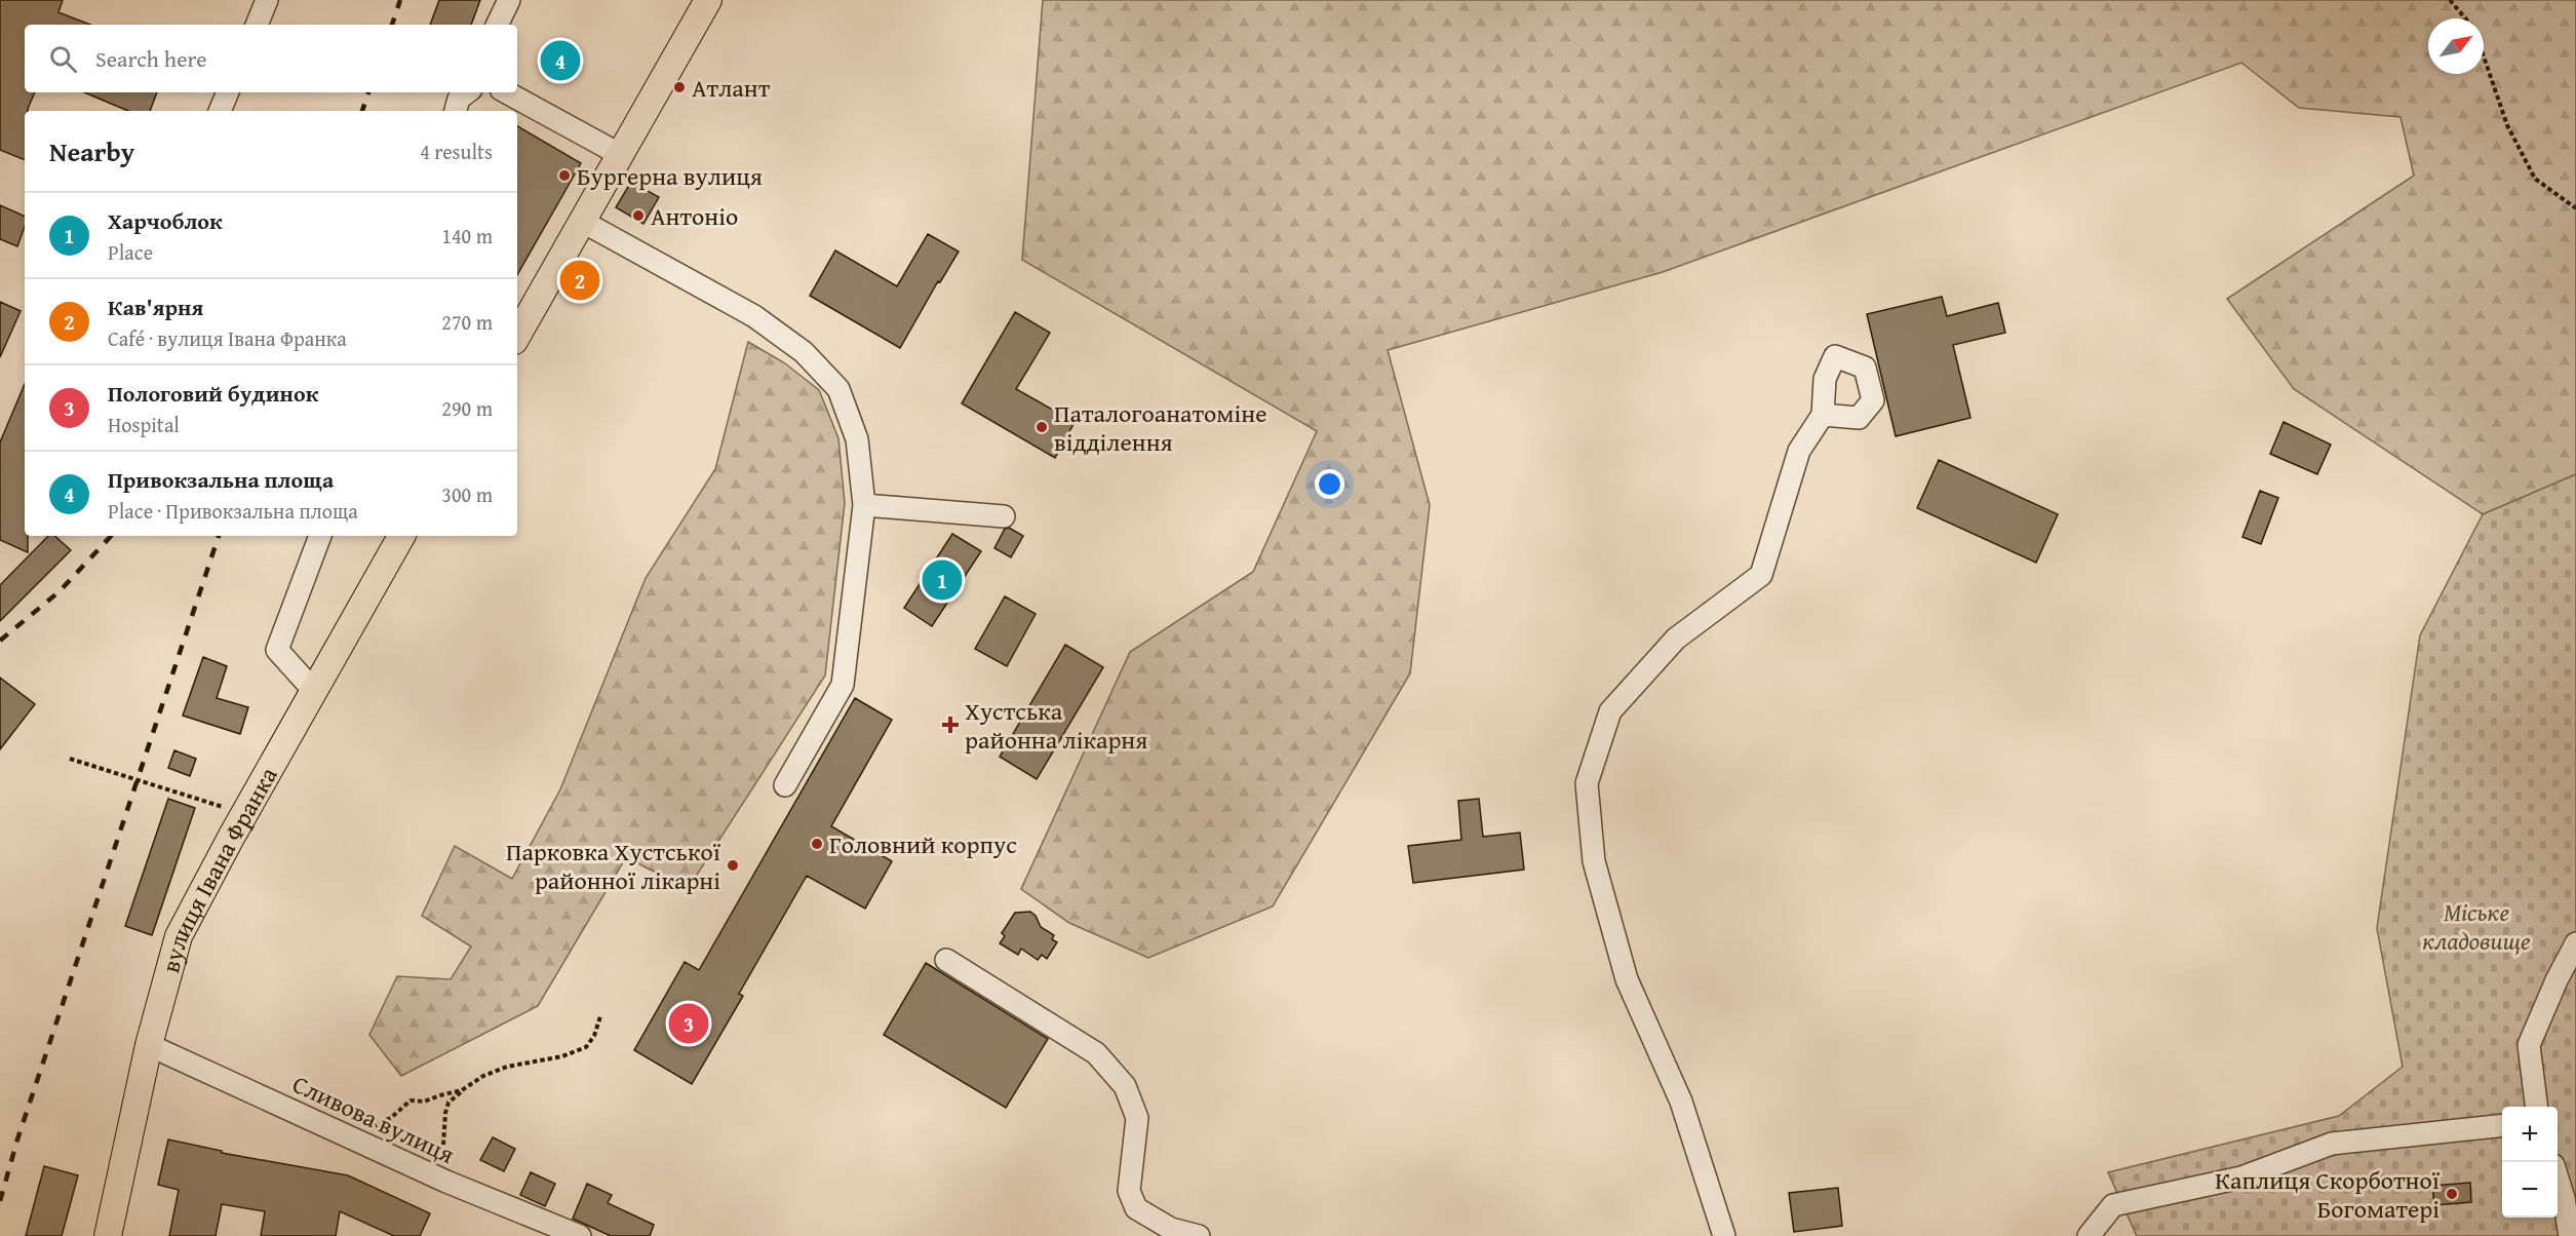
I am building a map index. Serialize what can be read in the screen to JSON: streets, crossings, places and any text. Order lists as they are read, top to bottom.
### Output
{
  "streets": {
    "main road": ["вулиця Івана Франка"],
    "street": ["Сливова вулиця"]
  },
  "crossings": [
    ["вулиця Івана Франка", "Сливова вулиця"]
  ],
  "parks": ["Міське кладовище"],
  "places": {
    "other": [
      "Атлант",
      "Бургерна вулиця",
      "Антоніо",
      "Паталогоанатоміне відділення",
      "Головний корпус",
      "Парковка Хустської районної лікарні",
      "Каплиця Скорботної Богоматері"
    ],
    "health": ["Хустська районна лікарня"]
  },
  "north": "top right",
  "page": {
    "search": "Search here",
    "pins": [
      "4",
      "2",
      "1",
      "3"
    ],
    "heading": ["Nearby", "4 results"],
    "list": [
      {
        "mark": "1",
        "name": "Харчоблок",
        "note": "Place",
        "value": "140 m"
      },
      {
        "mark": "2",
        "name": "Кав'ярня",
        "note": "Café · вулиця Івана Франка",
        "value": "270 m"
      },
      {
        "mark": "3",
        "name": "Пологовий будинок",
        "note": "Hospital",
        "value": "290 m"
      },
      {
        "mark": "4",
        "name": "Привокзальна площа",
        "note": "Place · Привокзальна площа",
        "value": "300 m"
      }
    ],
    "map_buttons": ["+", "−"]
  }
}
